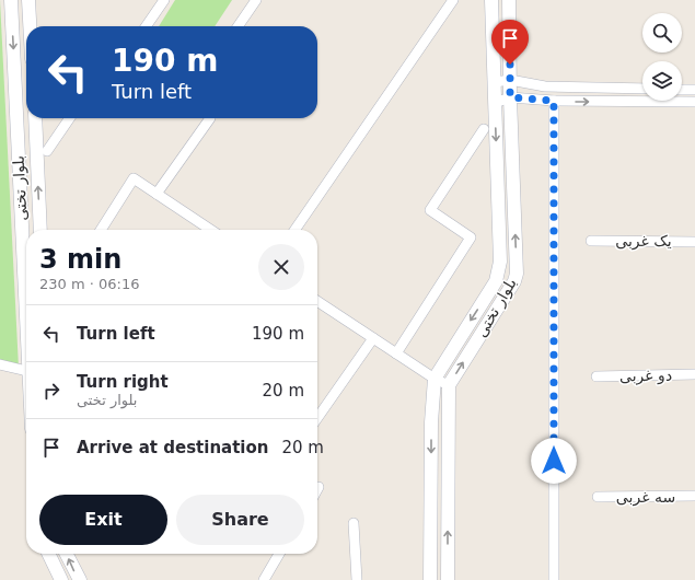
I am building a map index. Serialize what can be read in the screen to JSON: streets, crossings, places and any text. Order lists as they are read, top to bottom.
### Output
{
  "streets": {
    "street": [
      "بلوار تختی",
      "یک غربی",
      "دو غربی",
      "سه غربی"
    ]
  },
  "page": {
    "turn": ["190 m", "Turn left"],
    "heading": ["3 min", "230 m · 06:16"],
    "list": [
      {
        "name": "Turn left",
        "value": "190 m"
      },
      {
        "name": "Turn right",
        "note": "بلوار تختی",
        "value": "20 m"
      },
      {
        "name": "Arrive at destination",
        "value": "20 m"
      }
    ],
    "buttons": ["Exit", "Share"]
  }
}
